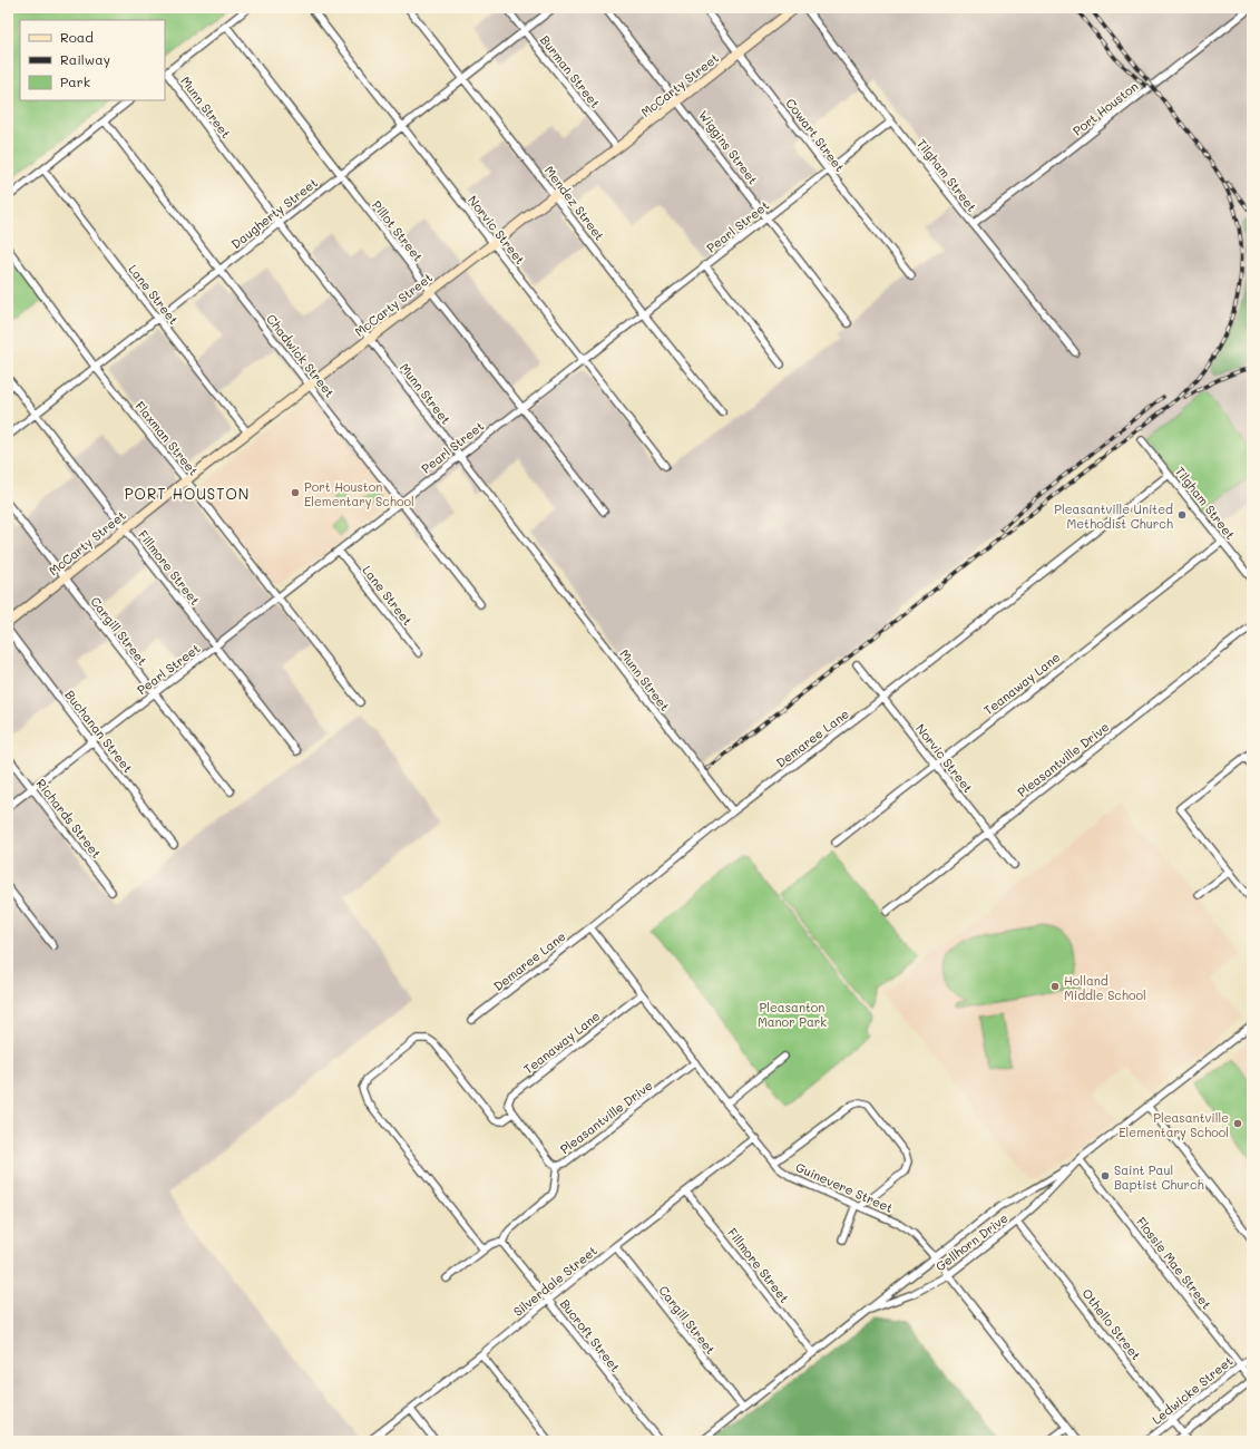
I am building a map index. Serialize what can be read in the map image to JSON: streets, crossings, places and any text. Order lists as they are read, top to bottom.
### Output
{
  "streets": {
    "main road": ["McCarty Street"],
    "street": [
      "Burman Street",
      "Munn Street",
      "Port Houston",
      "Cowart Street",
      "Wiggins Street",
      "Tilgham Street",
      "Mendez Street",
      "Daugherty Street",
      "Pearl Street",
      "Norvic Street",
      "Pillot Street",
      "Lane Street",
      "Chadwick Street",
      "Flaxman Street",
      "Fillmore Street",
      "Cargill Street",
      "Teanaway Lane",
      "Buchanan Street",
      "Demaree Lane",
      "Pleasantville Drive",
      "Richards Street",
      "Guinevere Street",
      "Gellhorn Drive",
      "Flossie Mae Street",
      "Silverdale Street",
      "Othello Street",
      "Bucroft Street",
      "Ledwicke Street"
    ]
  },
  "crossings": [
    ["Burman Street", "McCarty Street"],
    ["Burman Street", "Daugherty Street"],
    ["McCarty Street", "Munn Street"],
    ["McCarty Street", "Cowart Street"],
    ["McCarty Street", "Wiggins Street"],
    ["McCarty Street", "Mendez Street"],
    ["McCarty Street", "Norvic Street"],
    ["McCarty Street", "Pillot Street"],
    ["McCarty Street", "Lane Street"],
    ["McCarty Street", "Chadwick Street"],
    ["McCarty Street", "Flaxman Street"],
    ["McCarty Street", "Fillmore Street"],
    ["McCarty Street", "Cargill Street"],
    ["Munn Street", "Daugherty Street"],
    ["Munn Street", "Pearl Street"],
    ["Munn Street", "Demaree Lane"],
    ["Port Houston", "Tilgham Street"],
    ["Cowart Street", "Pearl Street"],
    ["Wiggins Street", "Pearl Street"],
    ["Tilgham Street", "Pearl Street"],
    ["Tilgham Street", "Teanaway Lane"],
    ["Tilgham Street", "Demaree Lane"],
    ["Mendez Street", "Daugherty Street"],
    ["Mendez Street", "Pearl Street"],
    ["Daugherty Street", "Norvic Street"],
    ["Daugherty Street", "Pillot Street"],
    ["Daugherty Street", "Lane Street"],
    ["Daugherty Street", "Chadwick Street"],
    ["Daugherty Street", "Flaxman Street"],
    ["Daugherty Street", "Fillmore Street"],
    ["Pearl Street", "Norvic Street"],
    ["Pearl Street", "Pillot Street"],
    ["Pearl Street", "Lane Street"],
    ["Pearl Street", "Chadwick Street"],
    ["Pearl Street", "Flaxman Street"],
    ["Pearl Street", "Fillmore Street"],
    ["Pearl Street", "Cargill Street"],
    ["Pearl Street", "Buchanan Street"],
    ["Pearl Street", "Richards Street"],
    ["Norvic Street", "Teanaway Lane"],
    ["Norvic Street", "Demaree Lane"],
    ["Norvic Street", "Pleasantville Drive"],
    ["Fillmore Street", "Gellhorn Drive"],
    ["Fillmore Street", "Silverdale Street"],
    ["Cargill Street", "Gellhorn Drive"],
    ["Cargill Street", "Silverdale Street"],
    ["Teanaway Lane", "Guinevere Street"],
    ["Demaree Lane", "Guinevere Street"],
    ["Pleasantville Drive", "Guinevere Street"],
    ["Pleasantville Drive", "Bucroft Street"],
    ["Guinevere Street", "Gellhorn Drive"],
    ["Guinevere Street", "Silverdale Street"],
    ["Gellhorn Drive", "Flossie Mae Street"],
    ["Gellhorn Drive", "Othello Street"],
    ["Flossie Mae Street", "Ledwicke Street"],
    ["Silverdale Street", "Bucroft Street"],
    ["Othello Street", "Ledwicke Street"]
  ],
  "districts": ["PORT HOUSTON"],
  "parks": ["Pleasanton Manor Park"],
  "places": [
    "Port Houston Elementary School",
    "Pleasantville United Methodist Church",
    "Holland Middle School",
    "Pleasantville Elementary School",
    "Saint Paul Baptist Church"
  ],
  "legend": ["Road", "Railway", "Park"]
}
